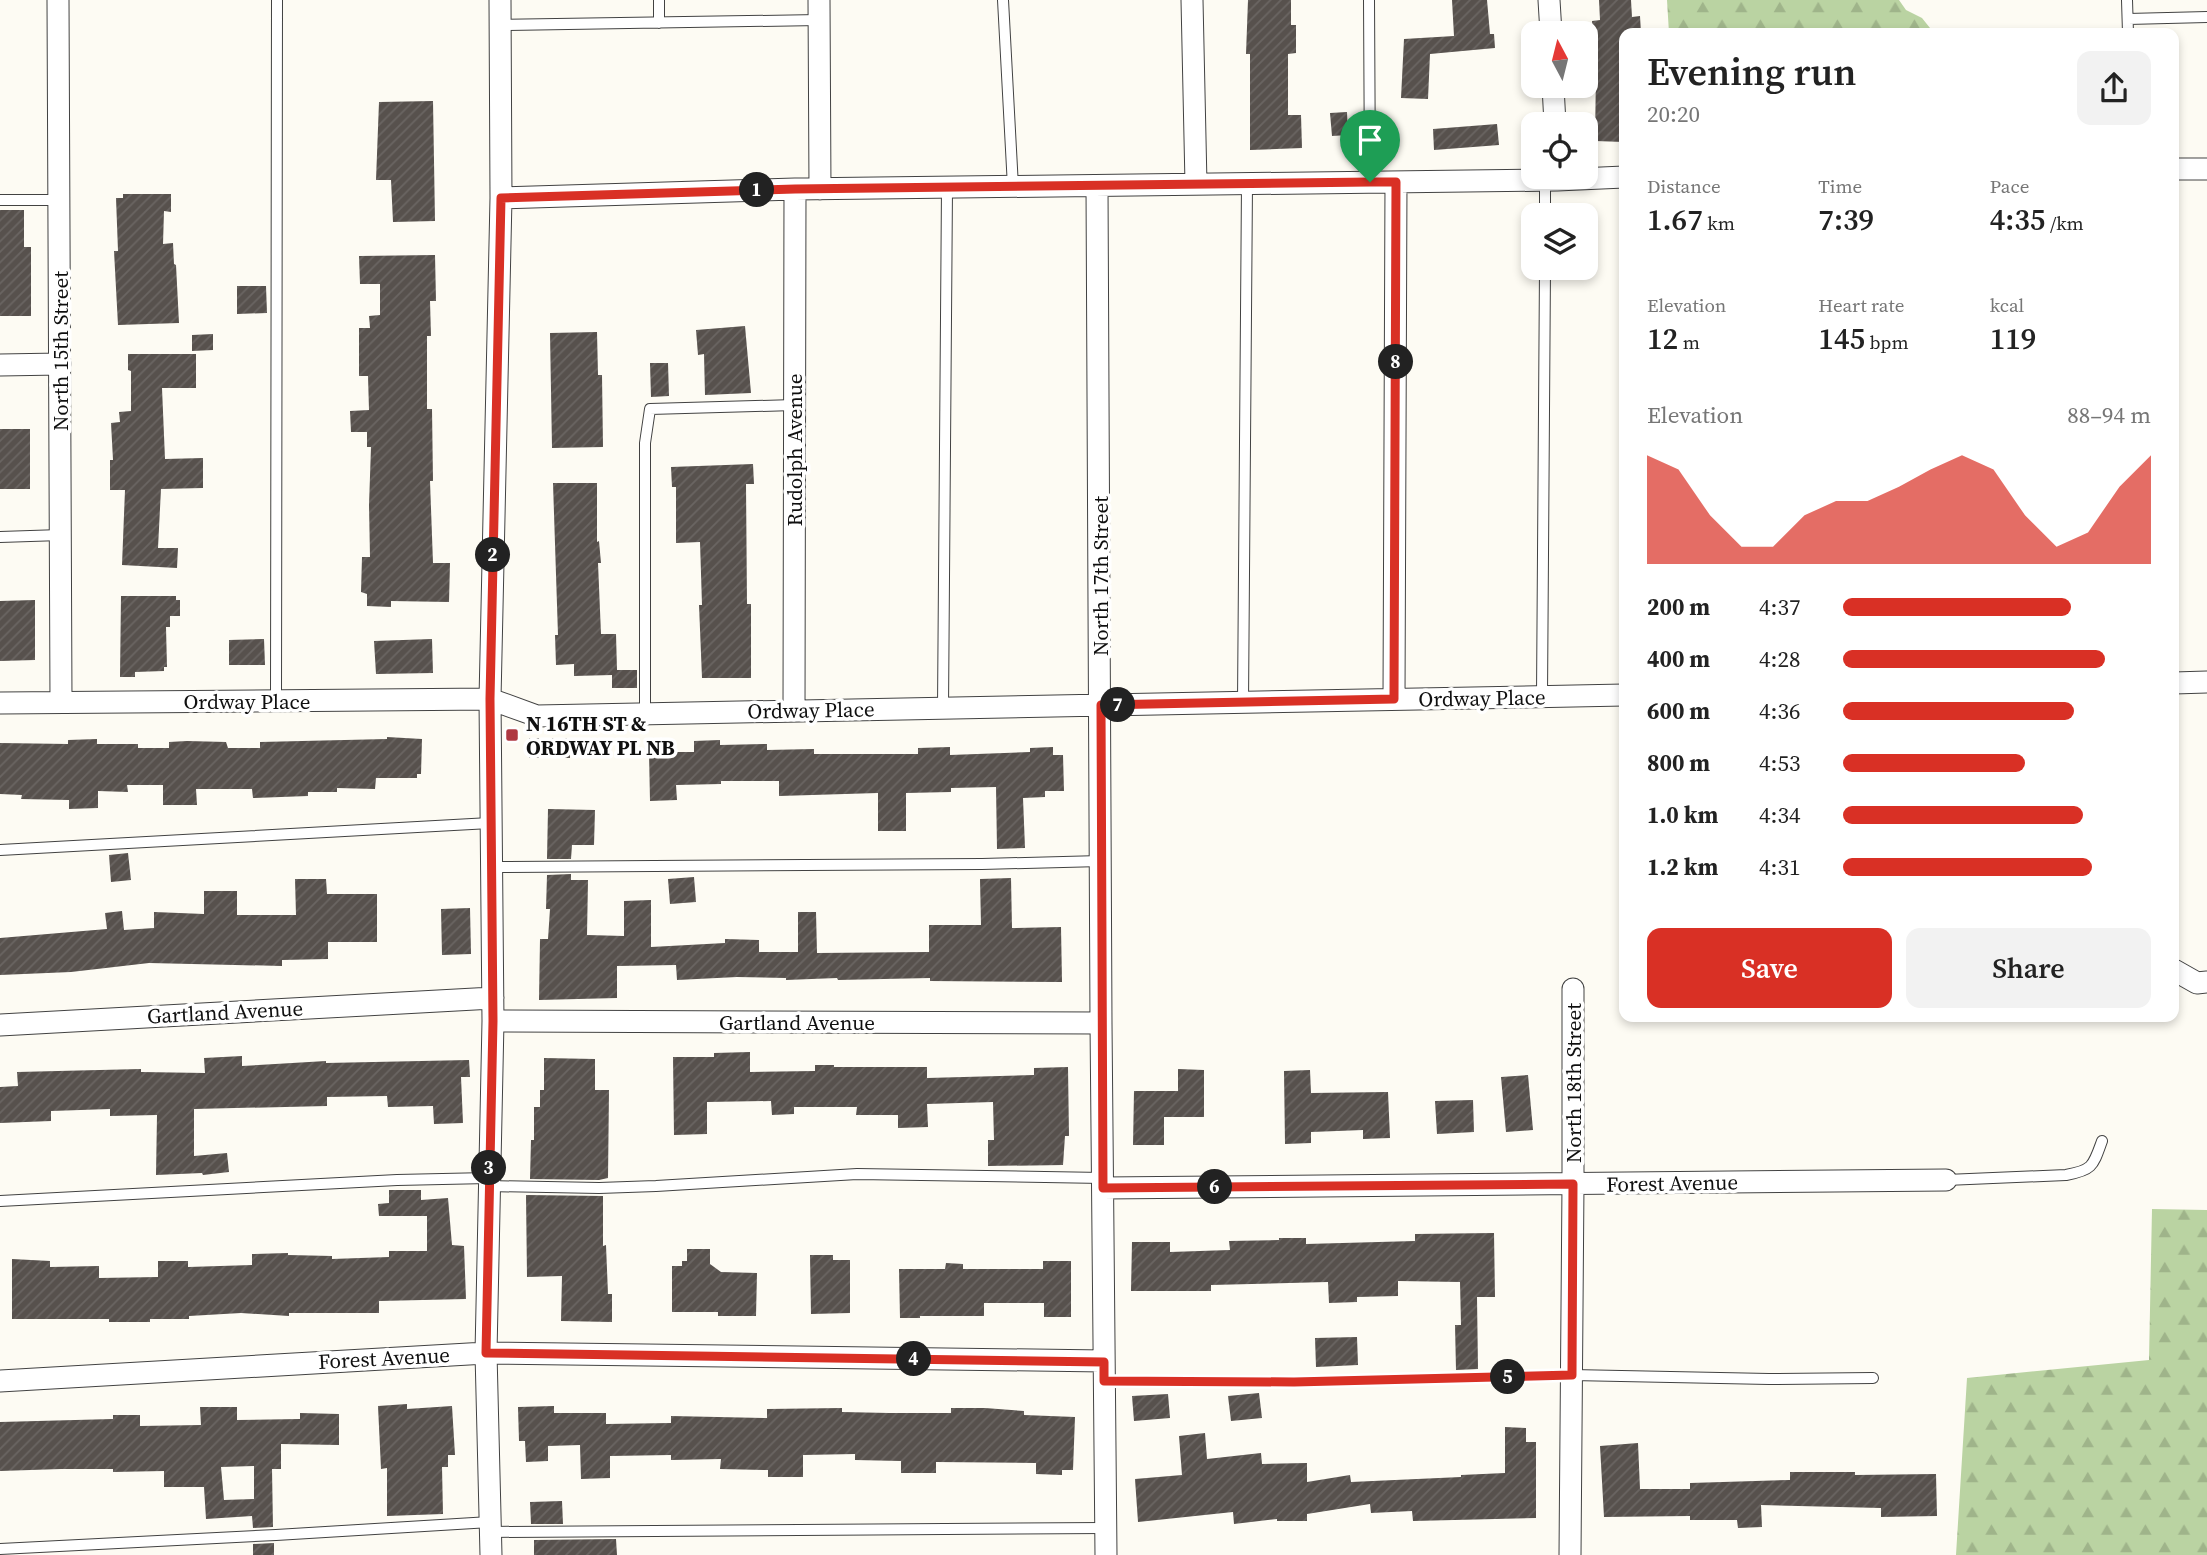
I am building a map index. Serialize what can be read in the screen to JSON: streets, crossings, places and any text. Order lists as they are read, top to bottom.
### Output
{
  "streets": {
    "street": [
      "North 15th Street",
      "Rudolph Avenue",
      "North 17th Street",
      "Ordway Place",
      "Gartland Avenue",
      "North 18th Street",
      "Forest Avenue"
    ]
  },
  "crossings": [
    ["North 15th Street", "Ordway Place"],
    ["Rudolph Avenue", "Ordway Place"],
    ["North 17th Street", "Ordway Place"],
    ["North 17th Street", "Gartland Avenue"],
    ["North 17th Street", "Forest Avenue"],
    ["North 18th Street", "Forest Avenue"]
  ],
  "places": {
    "transit": ["N 16TH ST & ORDWAY PL NB"]
  },
  "north": "top",
  "page": {
    "heading": ["Evening run", "20:20"],
    "stats": [
      ["Distance", "1.67 km"],
      ["Time", "7:39"],
      ["Pace", "4:35 /km"],
      ["Elevation", "12 m"],
      ["Heart rate", "145 bpm"],
      ["kcal", "119"]
    ],
    "pins": [
      "1",
      "8",
      "2",
      "7",
      "3",
      "6",
      "4",
      "5"
    ],
    "chart": ["Elevation", "88–94 m"],
    "list": [
      {
        "name": "200 m",
        "note": "4:37"
      },
      {
        "name": "400 m",
        "note": "4:28"
      },
      {
        "name": "600 m",
        "note": "4:36"
      },
      {
        "name": "800 m",
        "note": "4:53"
      },
      {
        "name": "1.0 km",
        "note": "4:34"
      },
      {
        "name": "1.2 km",
        "note": "4:31"
      }
    ],
    "buttons": ["Save", "Share"]
  }
}
